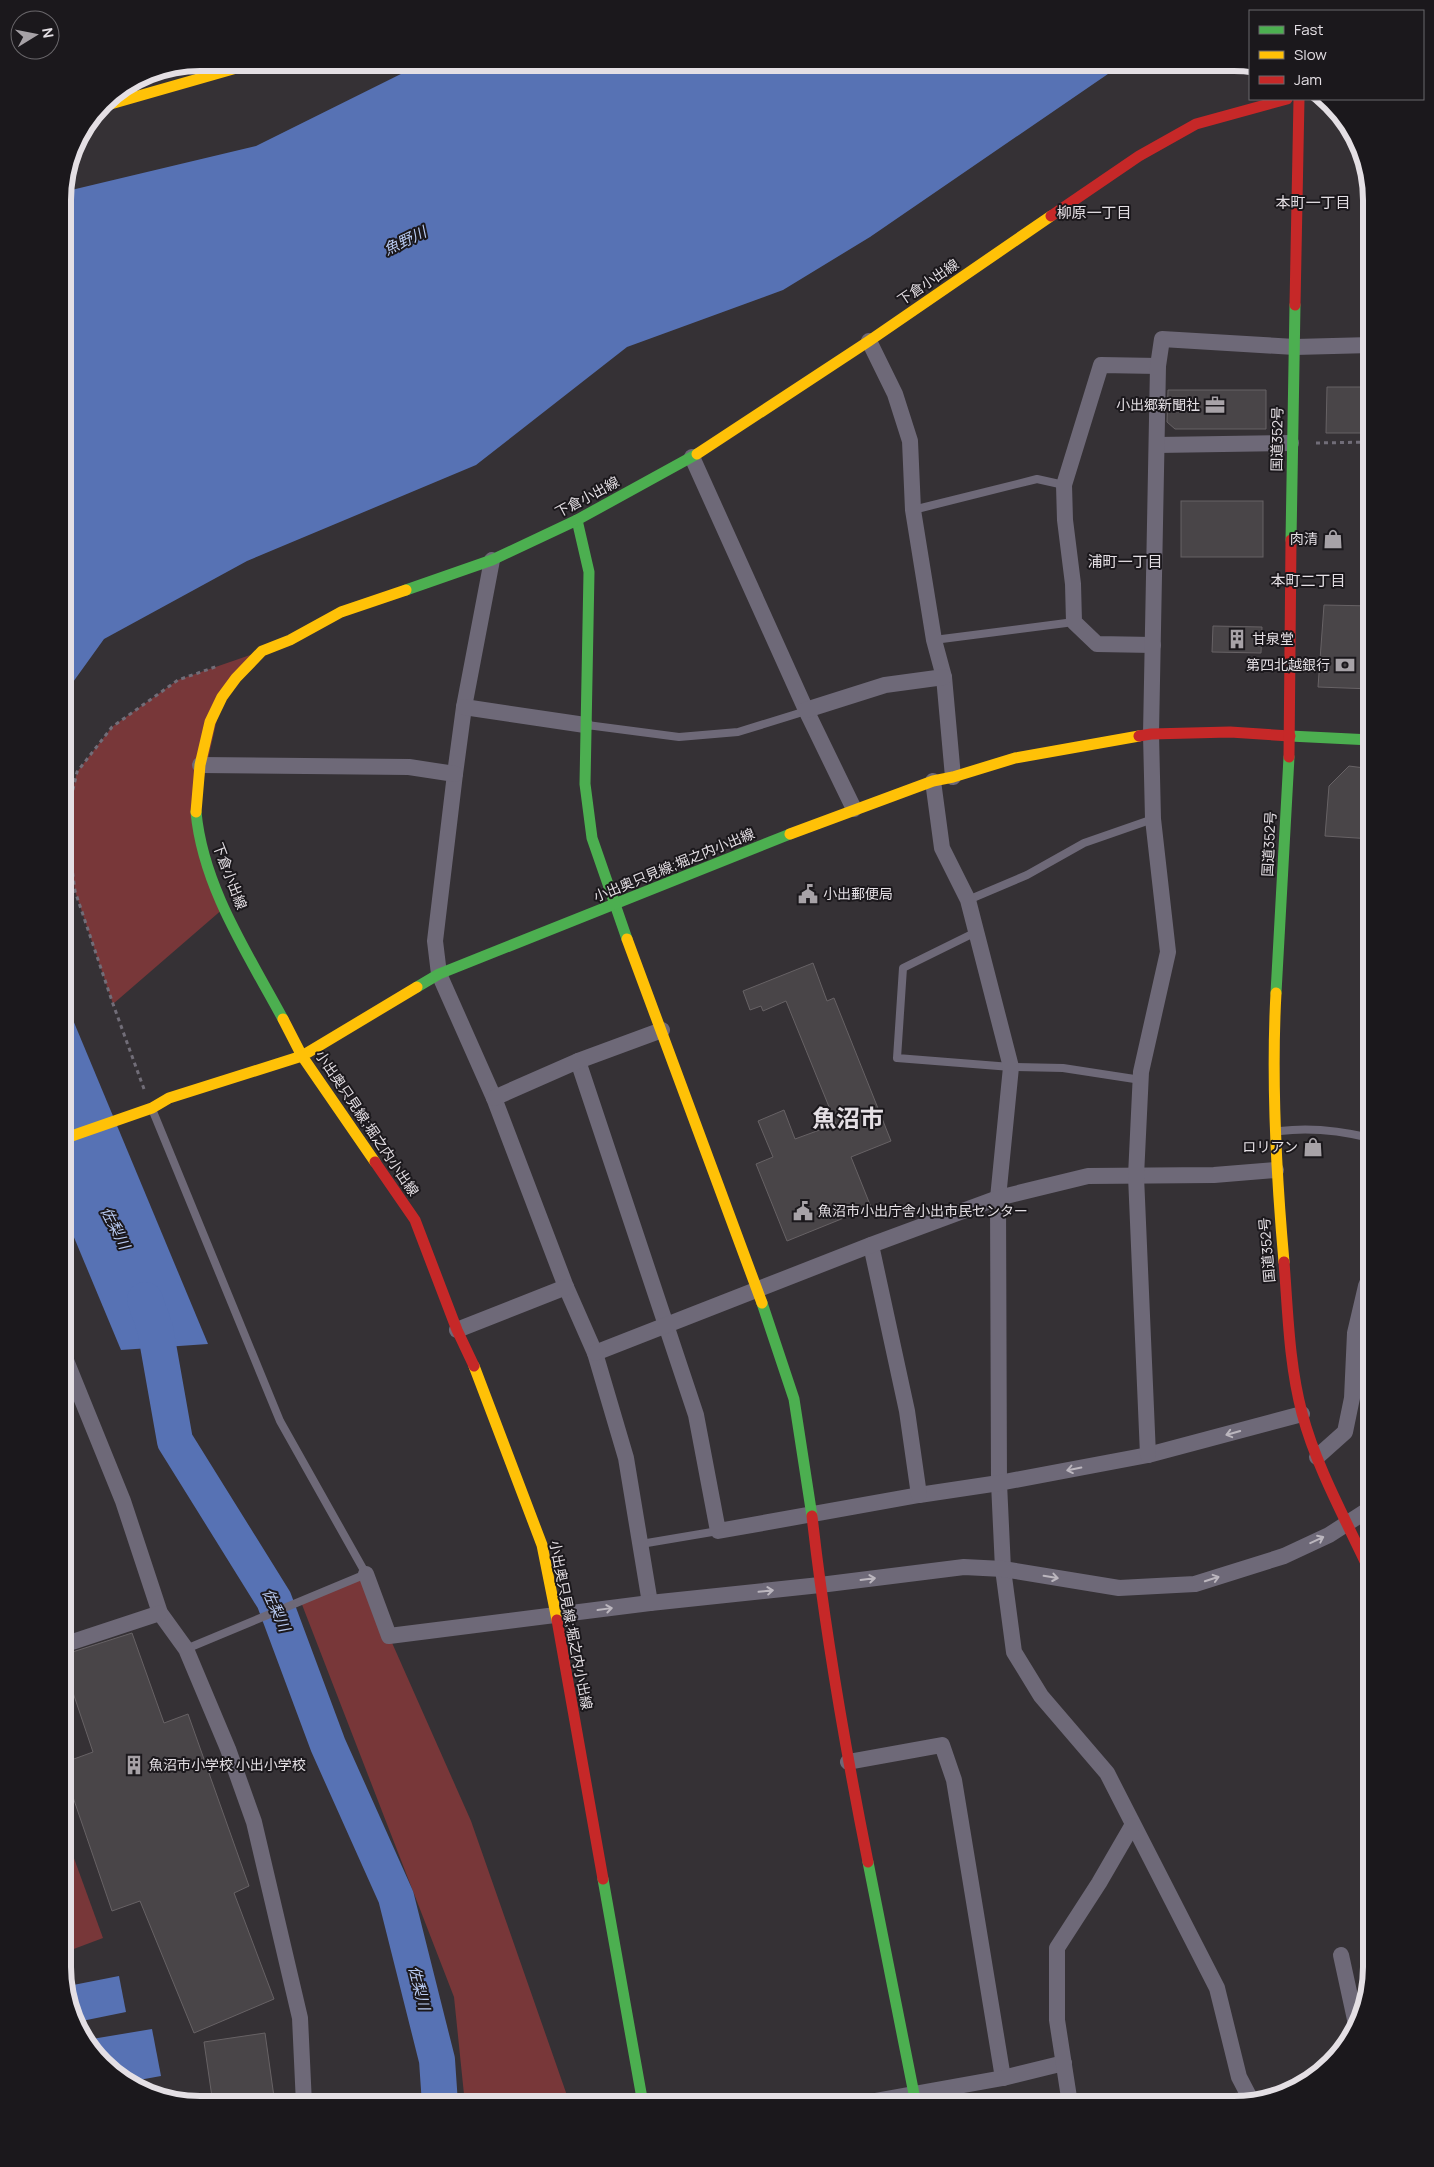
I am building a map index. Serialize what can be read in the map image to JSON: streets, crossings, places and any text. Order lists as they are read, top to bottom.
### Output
{
  "streets": {
    "main road": ["下倉小出線", "国道352号", "小出奥只見線;堀之内小出線"]
  },
  "crossings": [
    ["下倉小出線", "小出奥只見線;堀之内小出線"],
    ["国道352号", "小出奥只見線;堀之内小出線"]
  ],
  "districts": [
    "本町一丁目",
    "柳原一丁目",
    "浦町一丁目",
    "本町二丁目",
    "魚沼市"
  ],
  "water": ["魚野川", "佐梨川"],
  "places": {
    "office": ["小出郷新聞社"],
    "shop": ["肉清", "ロリアン"],
    "building": ["甘泉堂", "魚沼市小学校 小出小学校"],
    "bank": ["第四北越銀行"],
    "public building": ["小出郵便局", "魚沼市小出庁舎小出市民センター"]
  },
  "legend": ["Fast", "Slow", "Jam"],
  "north": "right"
}
